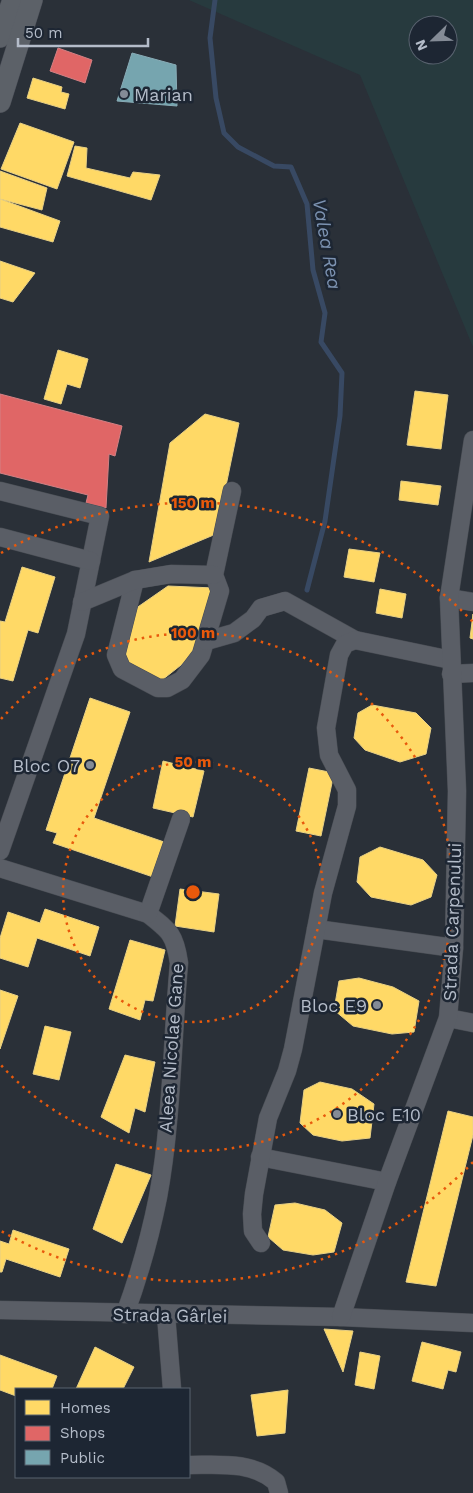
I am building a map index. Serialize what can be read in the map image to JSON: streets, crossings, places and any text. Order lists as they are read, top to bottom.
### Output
{
  "streets": {
    "street": ["Strada Carpenului", "Aleea Nicolae Gane", "Strada Gârlei"]
  },
  "crossings": [
    ["Strada Carpenului", "Strada Gârlei"],
    ["Aleea Nicolae Gane", "Strada Gârlei"]
  ],
  "water": ["Valea Rea"],
  "places": [
    "Marian",
    "Bloc O7",
    "Bloc E9",
    "Bloc E10"
  ],
  "legend": ["Homes", "Shops", "Public"],
  "scale_bar": "50 m",
  "north": "bottom left",
  "rings": ["150 m", "100 m", "50 m"]
}
